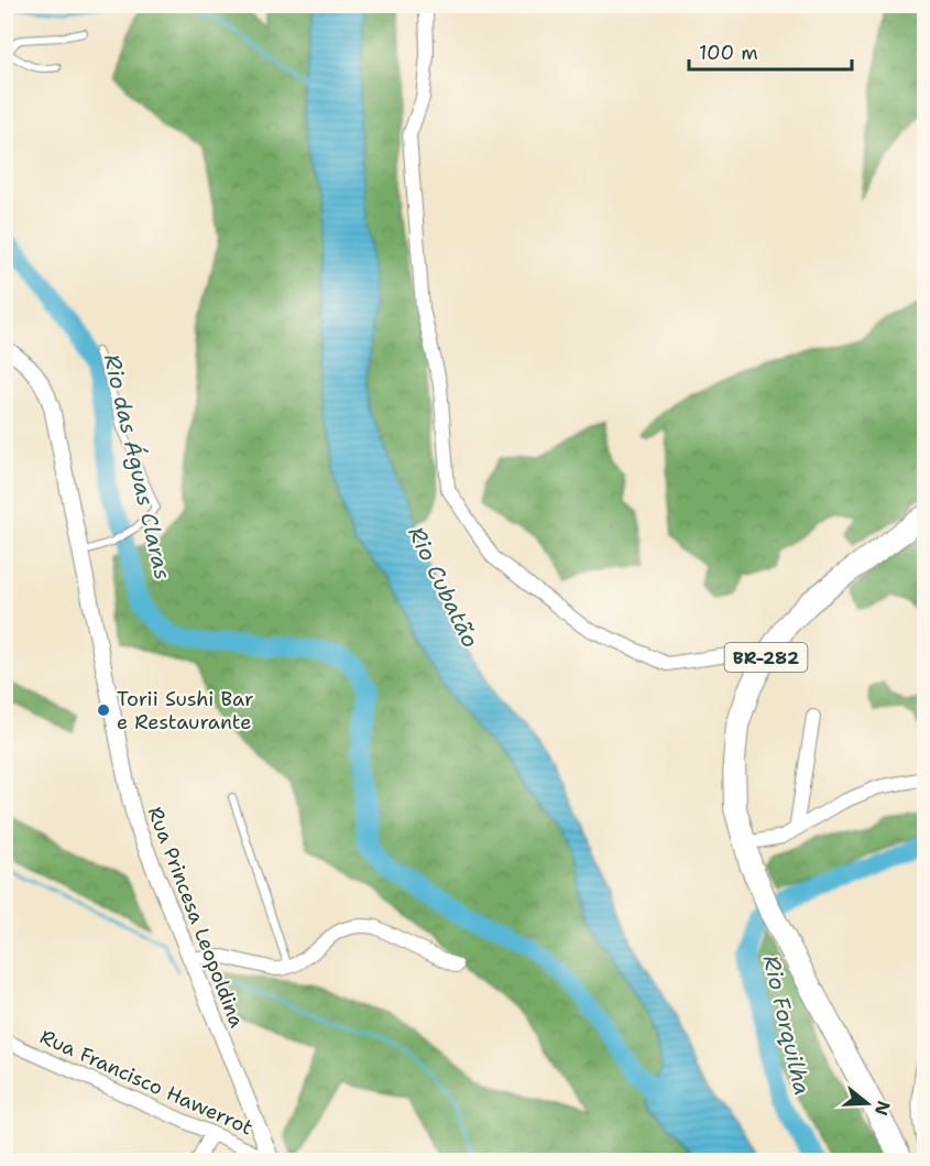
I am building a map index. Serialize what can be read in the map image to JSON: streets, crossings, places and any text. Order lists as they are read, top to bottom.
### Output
{
  "streets": {
    "highway": ["BR-282"],
    "street": ["Rua Princesa Leopoldina", "Rua Francisco Hawerrot"]
  },
  "crossings": [
    ["Rua Princesa Leopoldina", "Rua Francisco Hawerrot"]
  ],
  "water": ["Rio das Águas Claras", "Rio Cubatão", "Rio Forquilha"],
  "places": ["Torii Sushi Bar e Restaurante"],
  "scale_bar": "100 m",
  "north": "right"
}
